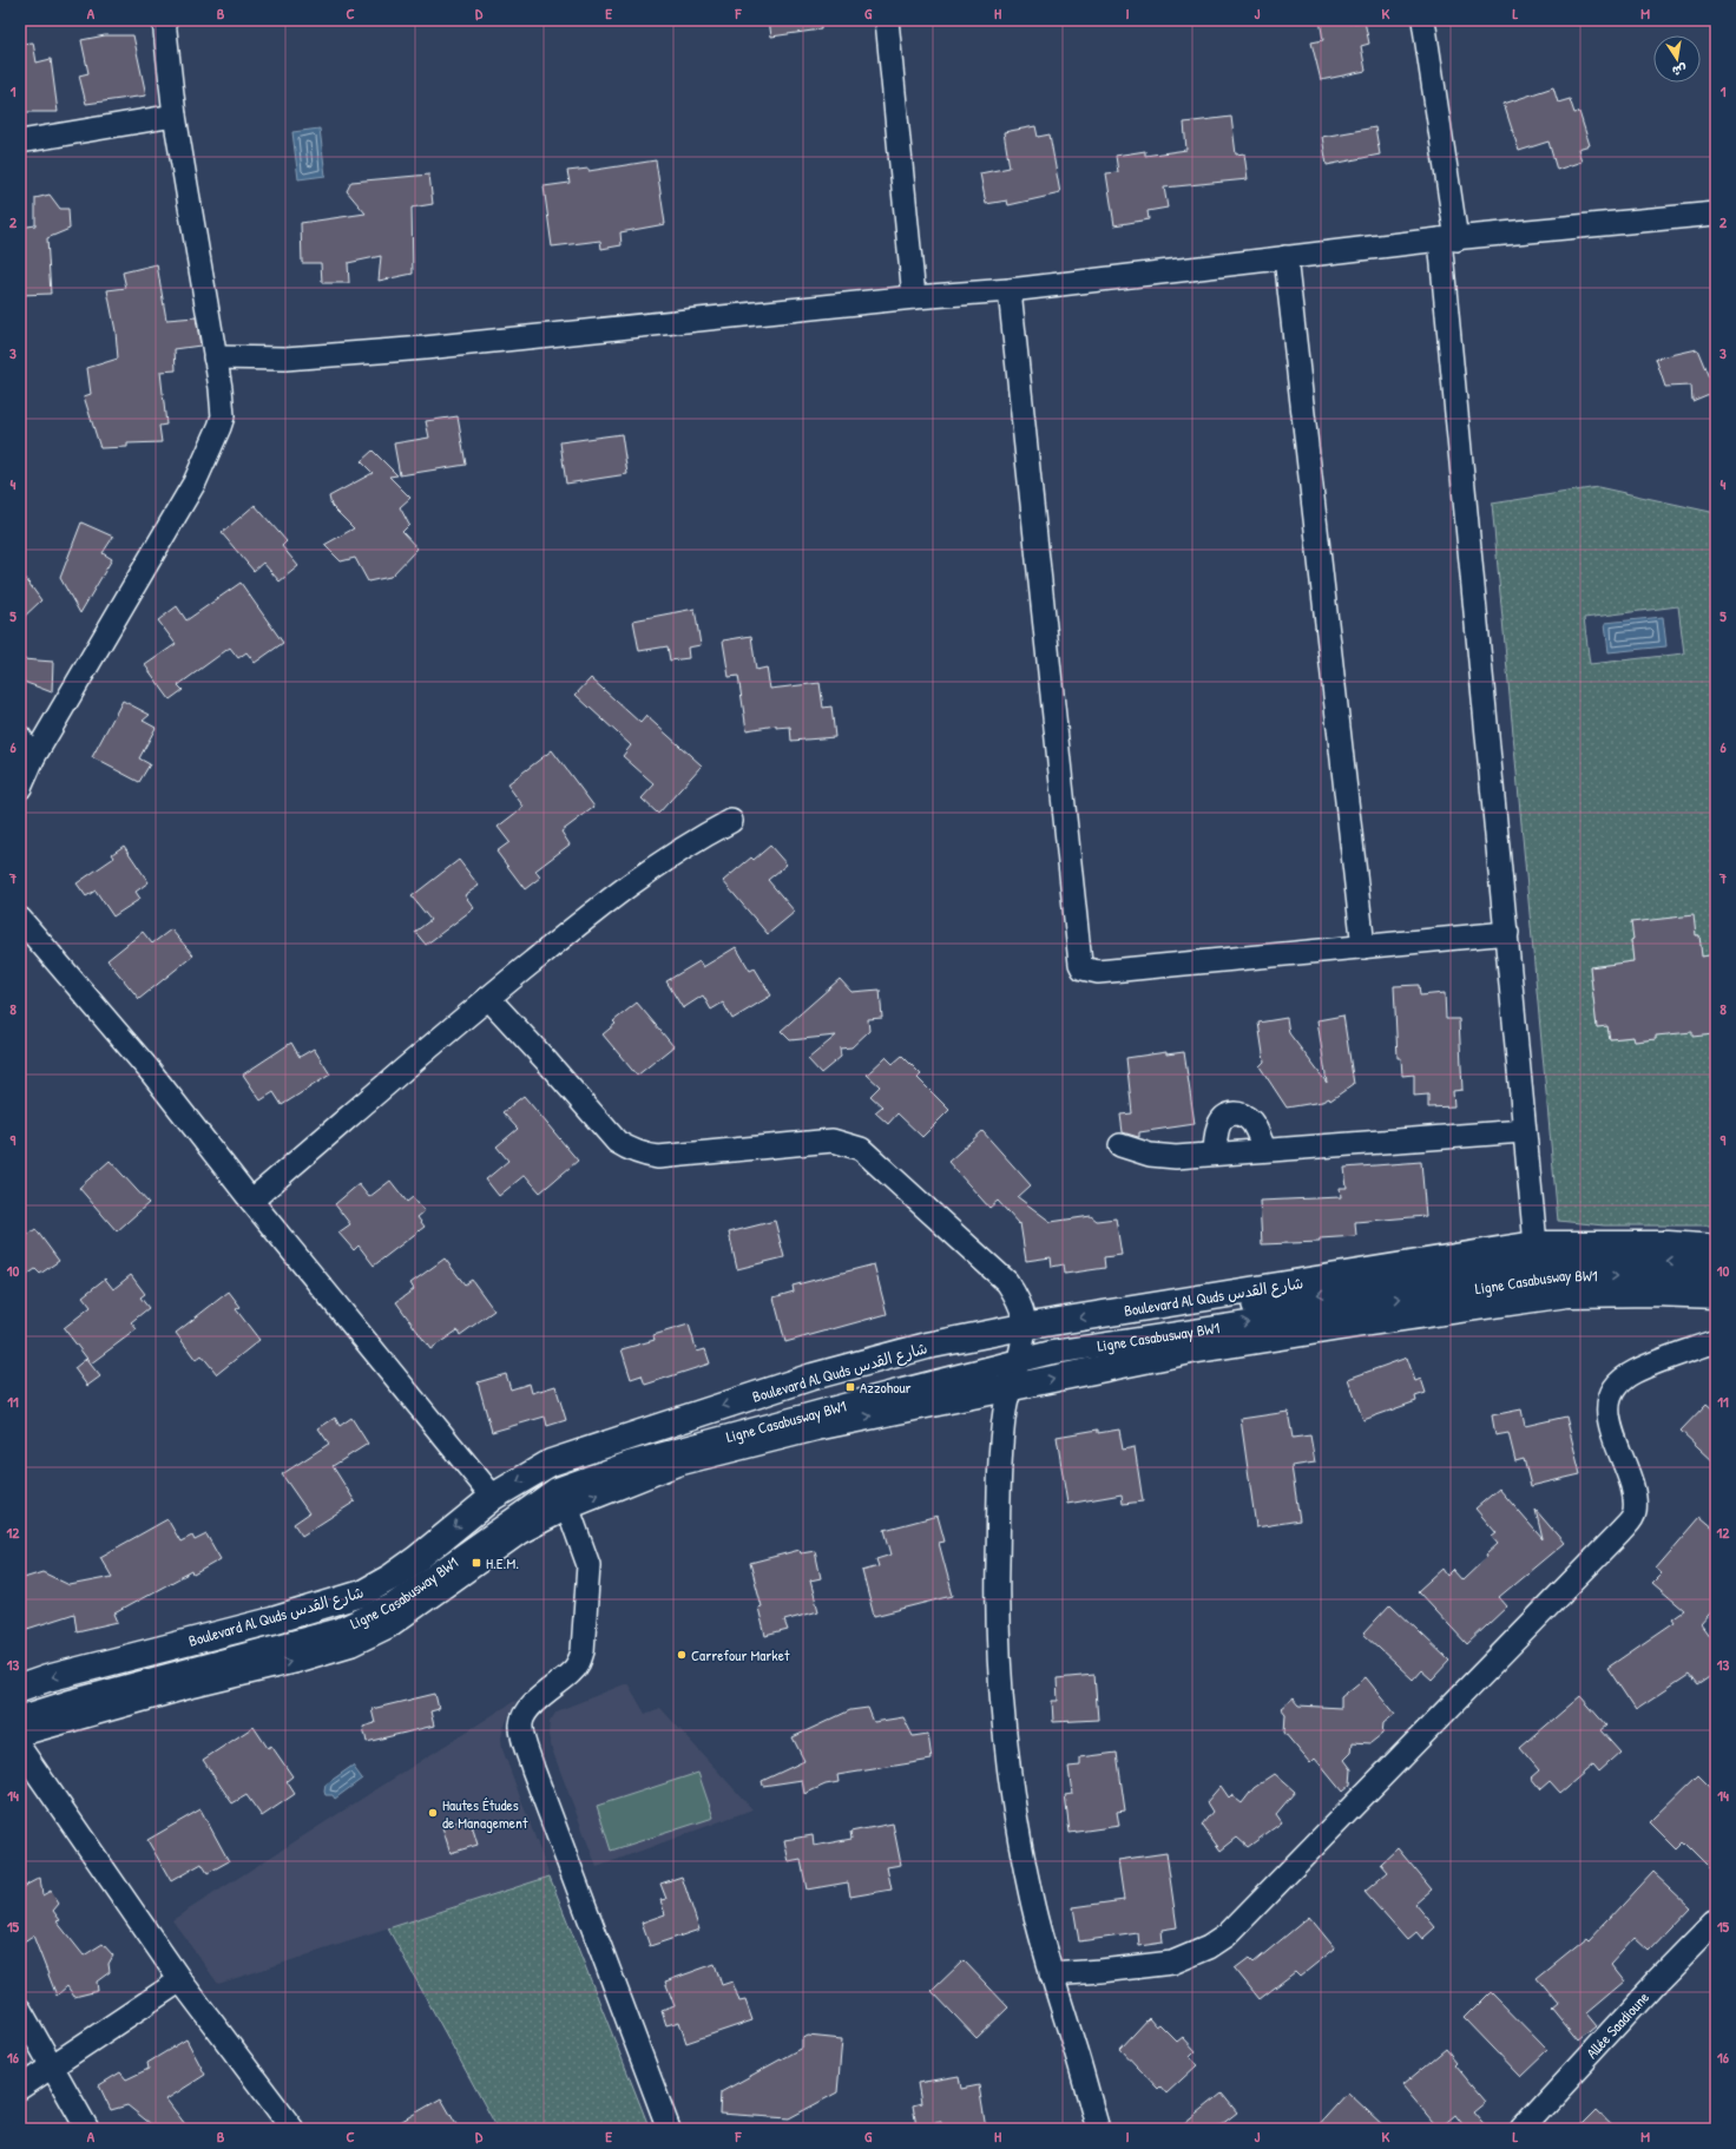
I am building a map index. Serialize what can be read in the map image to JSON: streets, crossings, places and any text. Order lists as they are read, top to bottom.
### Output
{
  "streets": {
    "main road": ["Boulevard Al Quds شارع القدس"],
    "street": ["Ligne Casabusway BW1", "Allée Saadioune"]
  },
  "crossings": [
    ["Ligne Casabusway BW1", "Boulevard Al Quds شارع القدس"]
  ],
  "places": {
    "transit": ["Azzohour", "H.E.M."],
    "other": ["Carrefour Market", "Hautes Études de Management"]
  },
  "north": "bottom",
  "grid": {
    "columns": [
      "A",
      "B",
      "C",
      "D",
      "E",
      "F",
      "G",
      "H",
      "I",
      "J",
      "K",
      "L",
      "M"
    ],
    "rows": [
      "1",
      "2",
      "3",
      "4",
      "5",
      "6",
      "7",
      "8",
      "9",
      "10",
      "11",
      "12",
      "13",
      "14",
      "15",
      "16"
    ]
  }
}
